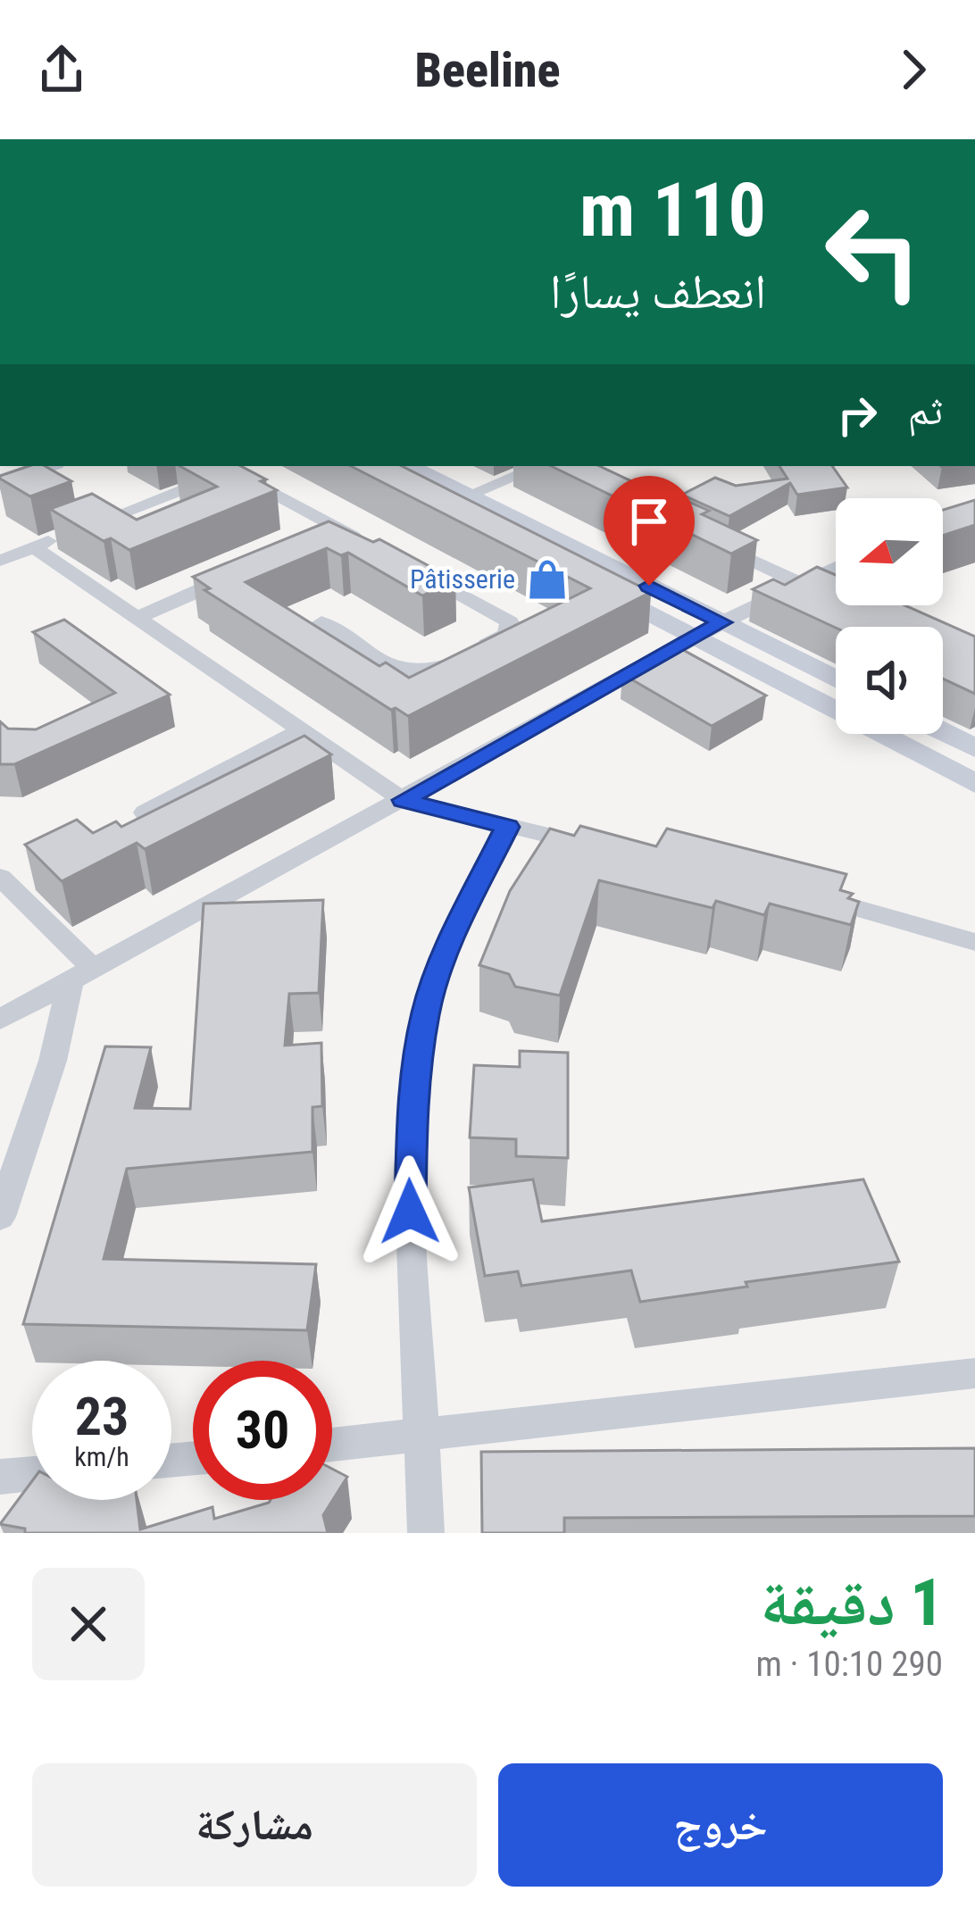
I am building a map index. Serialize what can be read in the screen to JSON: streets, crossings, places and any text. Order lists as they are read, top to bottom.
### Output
{
  "places": {
    "shop": ["Pâtisserie"]
  },
  "north": "left",
  "page": {
    "header": "Beeline",
    "turn": ["110 m", "انعطف يسارًا"],
    "then": "ثم",
    "speed": "23 km/h",
    "limit": "30",
    "heading": ["1 دقيقة", "290 m · 10:10"],
    "buttons": ["خروج", "مشاركة"]
  }
}
